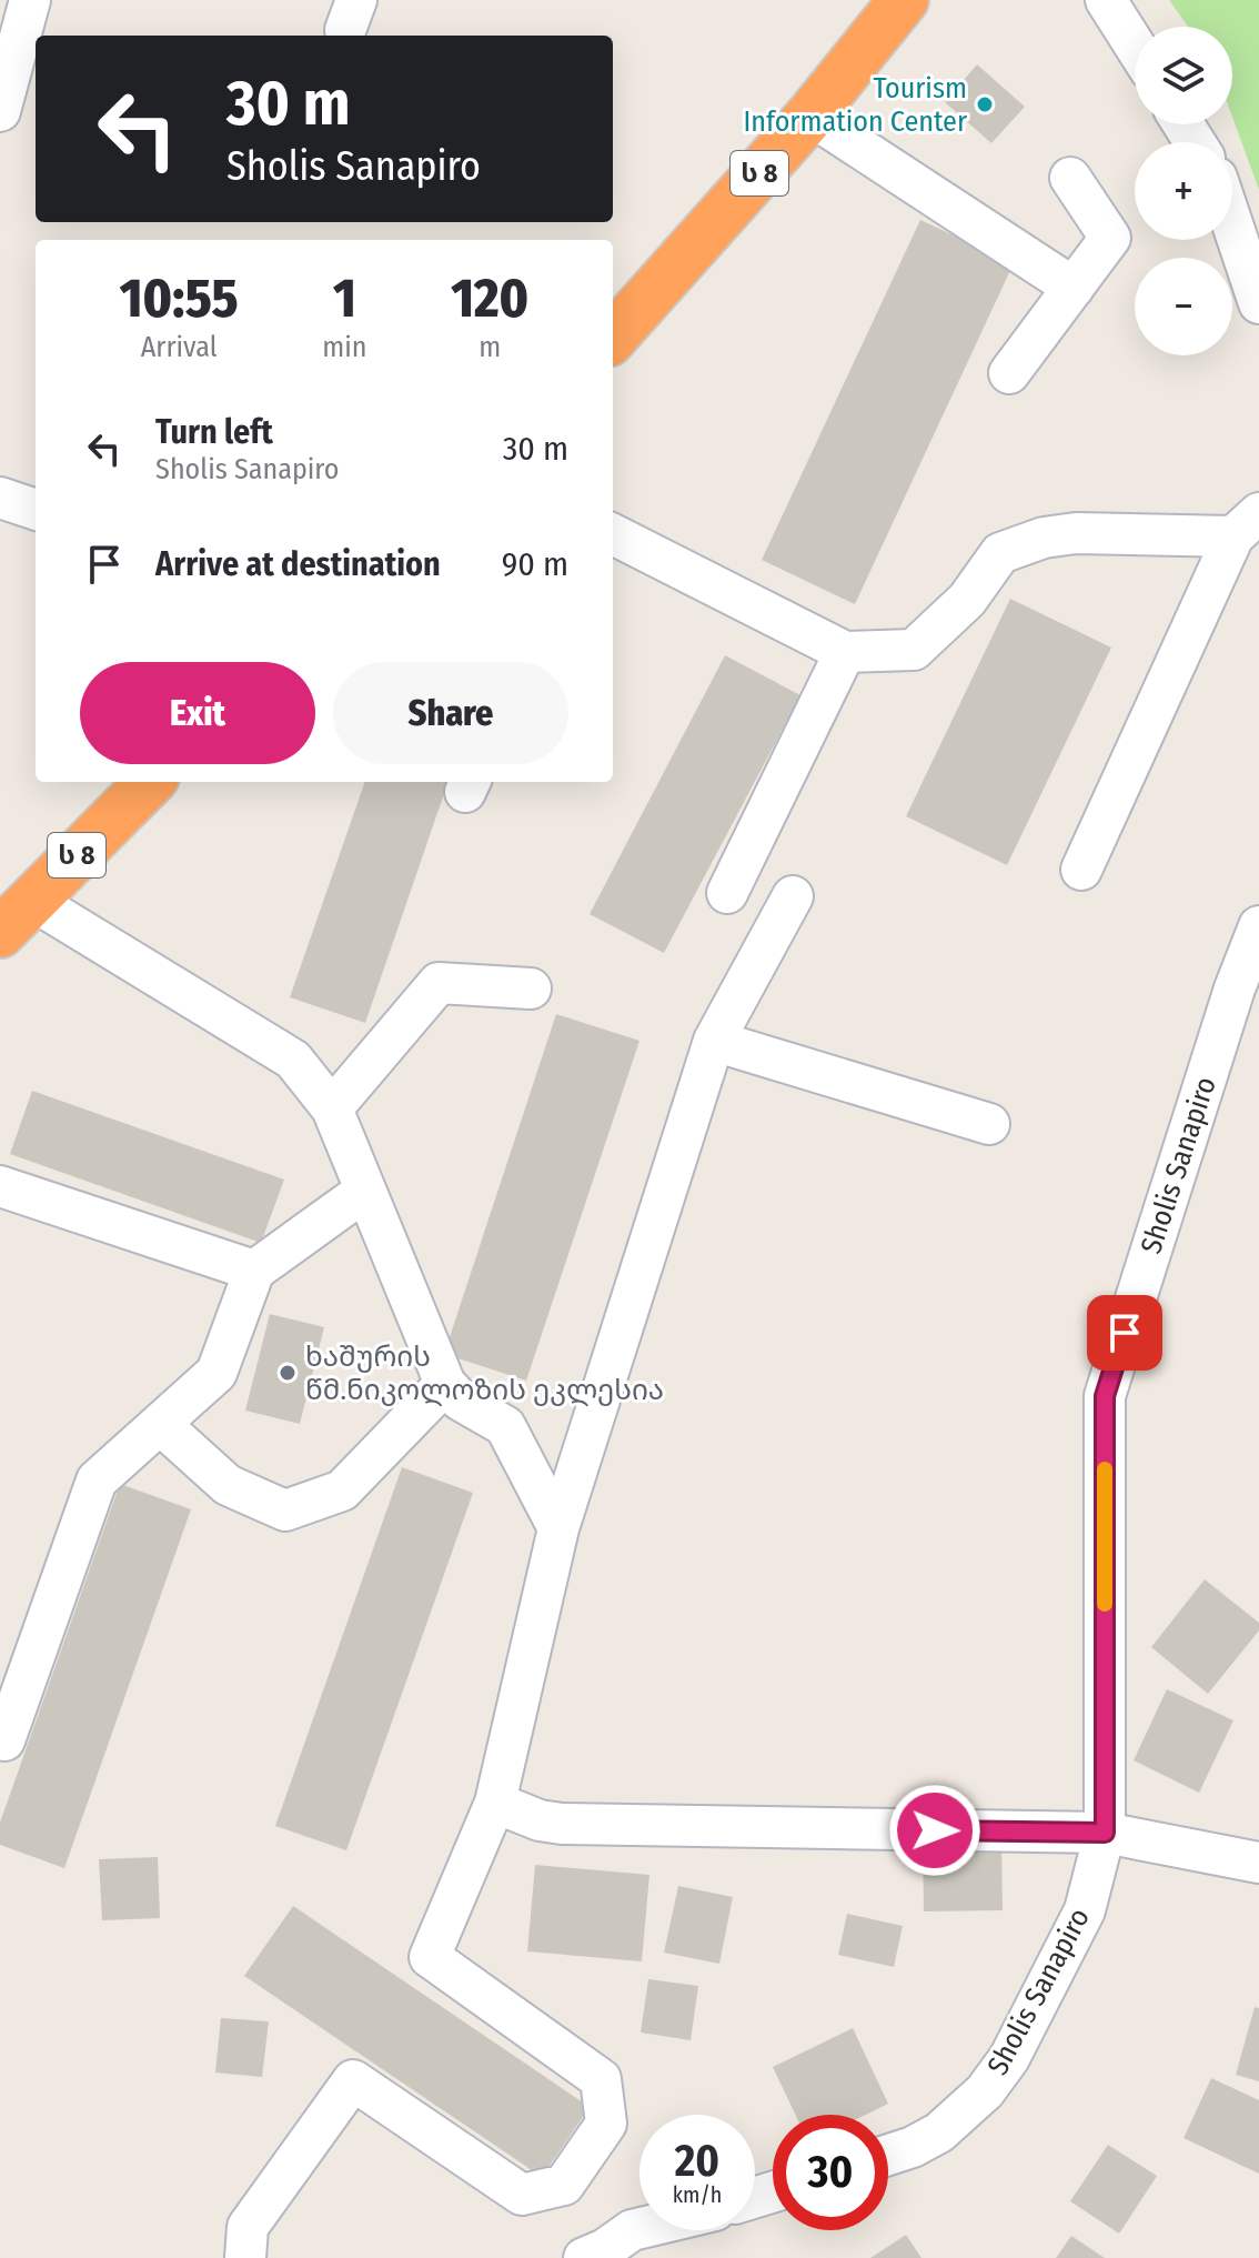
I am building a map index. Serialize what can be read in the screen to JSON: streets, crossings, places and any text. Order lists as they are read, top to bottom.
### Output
{
  "streets": {
    "highway": ["ს 8"],
    "street": ["Sholis Sanapiro"]
  },
  "places": ["Tourism Information Center", "ხაშურის წმ.ნიკოლოზის ეკლესია"],
  "page": {
    "map_buttons": ["+", "−"],
    "turn": ["30 m", "Sholis Sanapiro"],
    "eta": [
      "10:55",
      "Arrival",
      "1",
      "min",
      "120",
      "m"
    ],
    "list": [
      {
        "name": "Turn left",
        "note": "Sholis Sanapiro",
        "value": "30 m"
      },
      {
        "name": "Arrive at destination",
        "value": "90 m"
      }
    ],
    "buttons": ["Exit", "Share"],
    "speed": "20 km/h",
    "limit": "30"
  }
}
